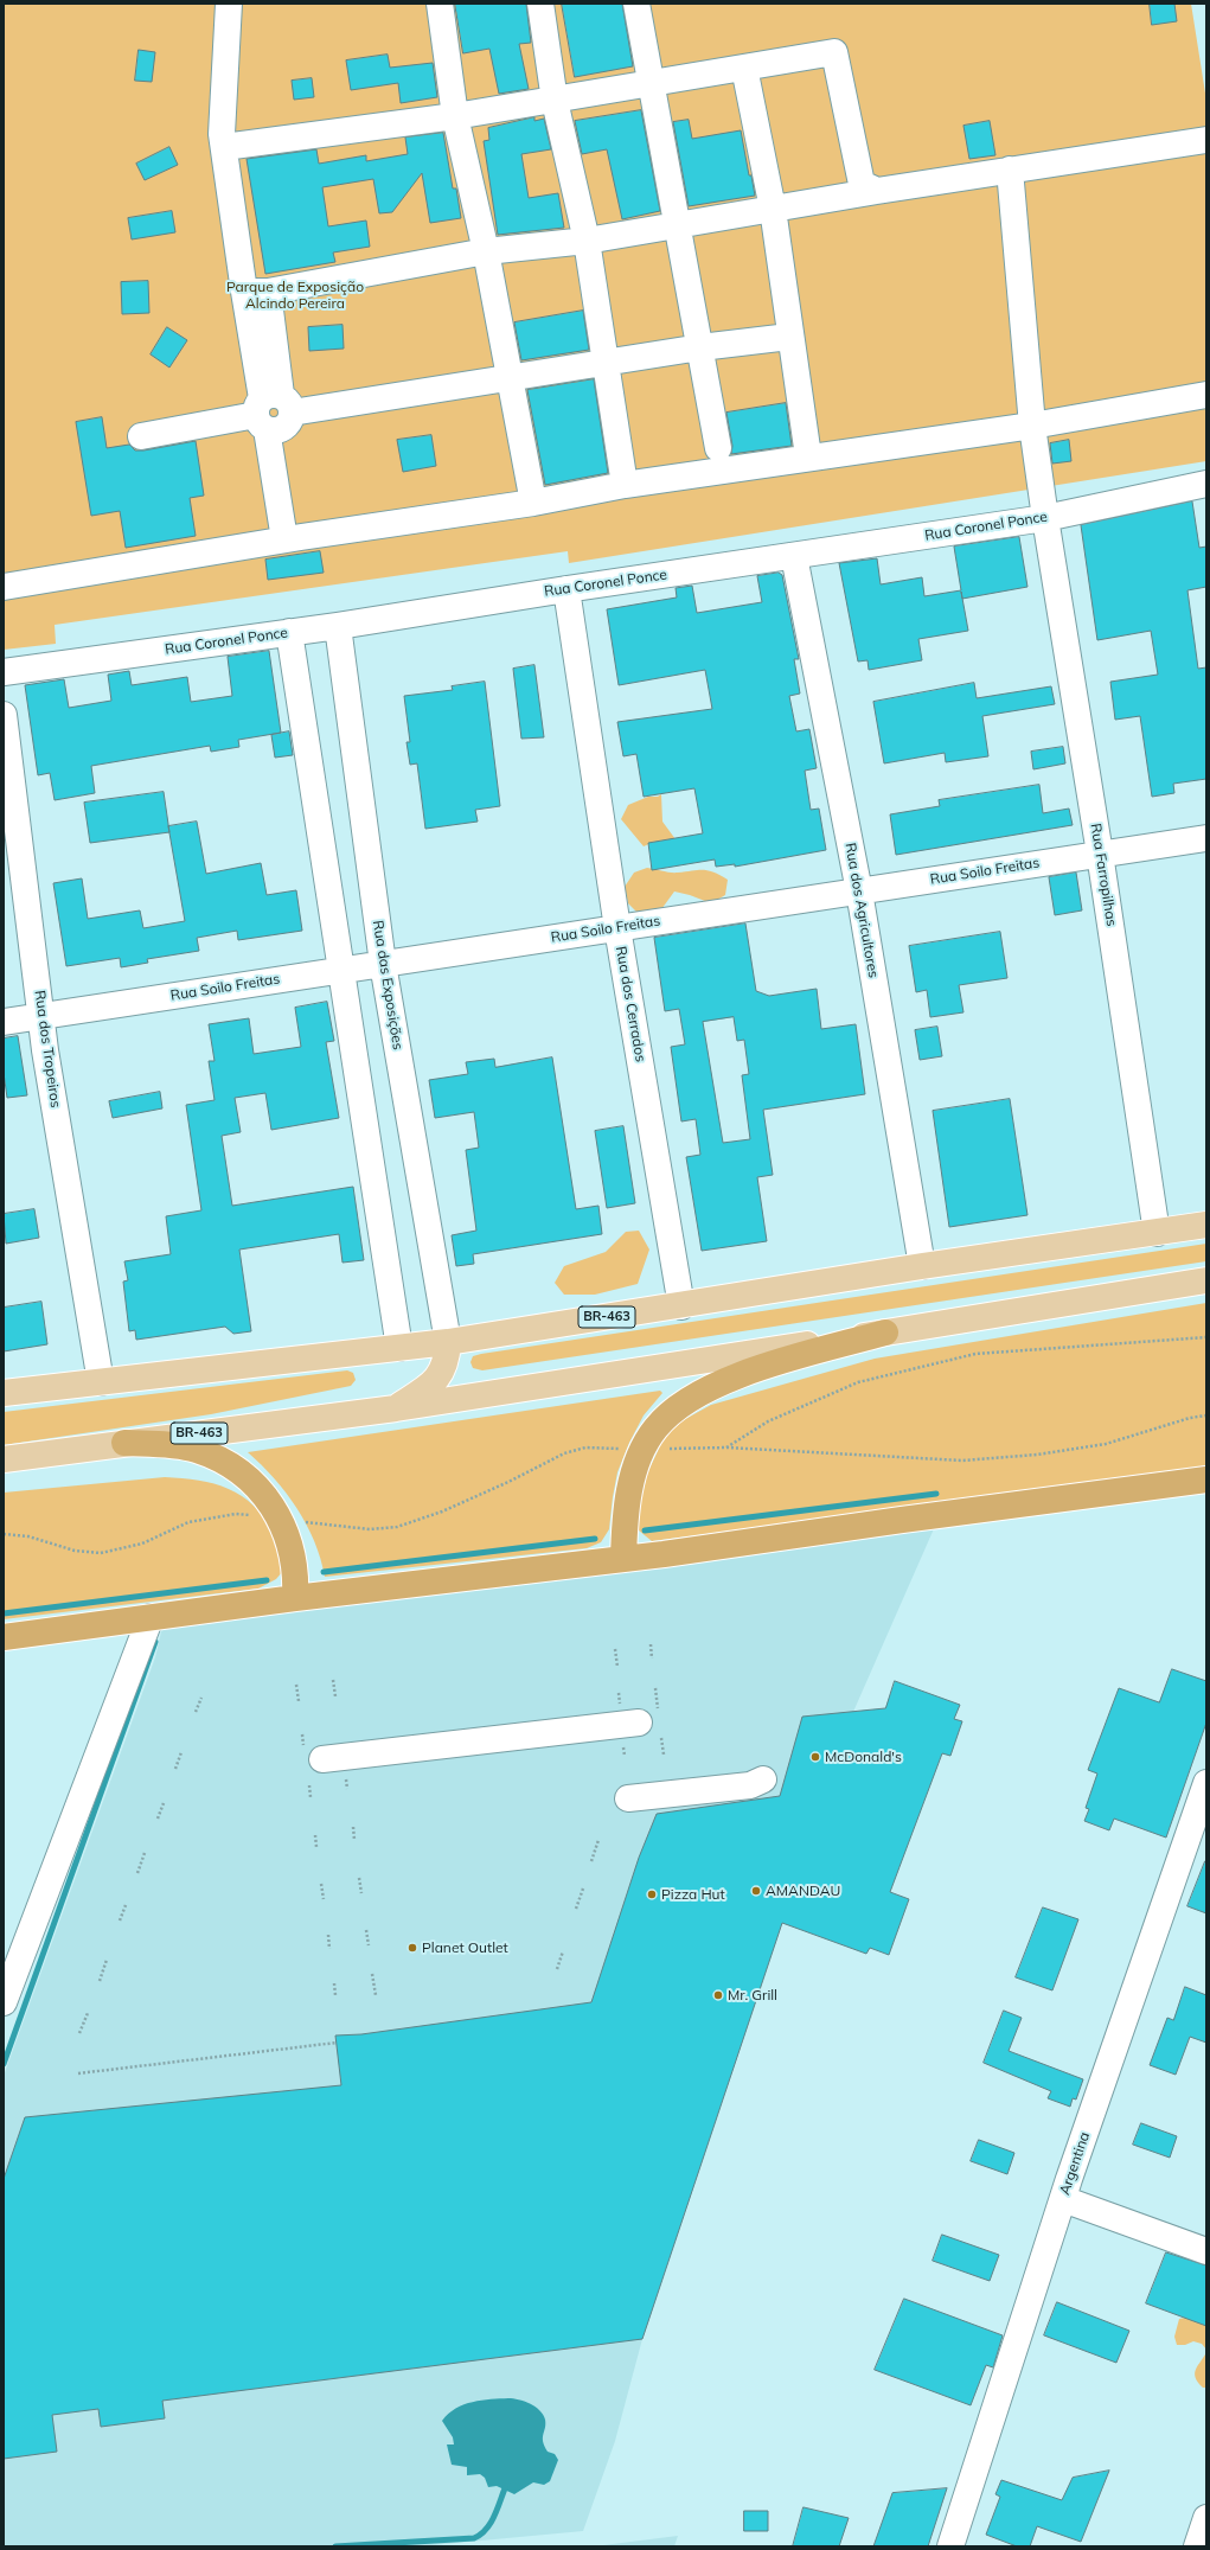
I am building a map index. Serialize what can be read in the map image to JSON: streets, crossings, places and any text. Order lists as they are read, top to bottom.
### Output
{
  "streets": {
    "main road": ["BR-463"],
    "street": [
      "Rua Coronel Ponce",
      "Rua Soilo Freitas",
      "Rua Farropilhas",
      "Rua dos Agricultores",
      "Rua das Exposições",
      "Rua dos Cerrados",
      "Rua dos Tropeiros",
      "Argentina"
    ]
  },
  "crossings": [
    ["Rua Coronel Ponce", "Rua Farropilhas"],
    ["Rua Coronel Ponce", "Rua dos Agricultores"],
    ["Rua Coronel Ponce", "Rua das Exposições"],
    ["Rua Coronel Ponce", "Rua dos Cerrados"],
    ["Rua Soilo Freitas", "Rua Farropilhas"],
    ["Rua Soilo Freitas", "Rua dos Agricultores"],
    ["Rua Soilo Freitas", "Rua das Exposições"],
    ["Rua Soilo Freitas", "Rua dos Cerrados"],
    ["Rua Soilo Freitas", "Rua dos Tropeiros"],
    ["Rua Farropilhas", "BR-463"],
    ["Rua dos Agricultores", "BR-463"],
    ["Rua das Exposições", "BR-463"],
    ["Rua dos Cerrados", "BR-463"],
    ["Rua dos Tropeiros", "BR-463"]
  ],
  "parks": ["Parque de Exposição Alcindo Pereira"],
  "places": [
    "McDonald's",
    "AMANDAU",
    "Pizza Hut",
    "Planet Outlet",
    "Mr. Grill"
  ]
}
